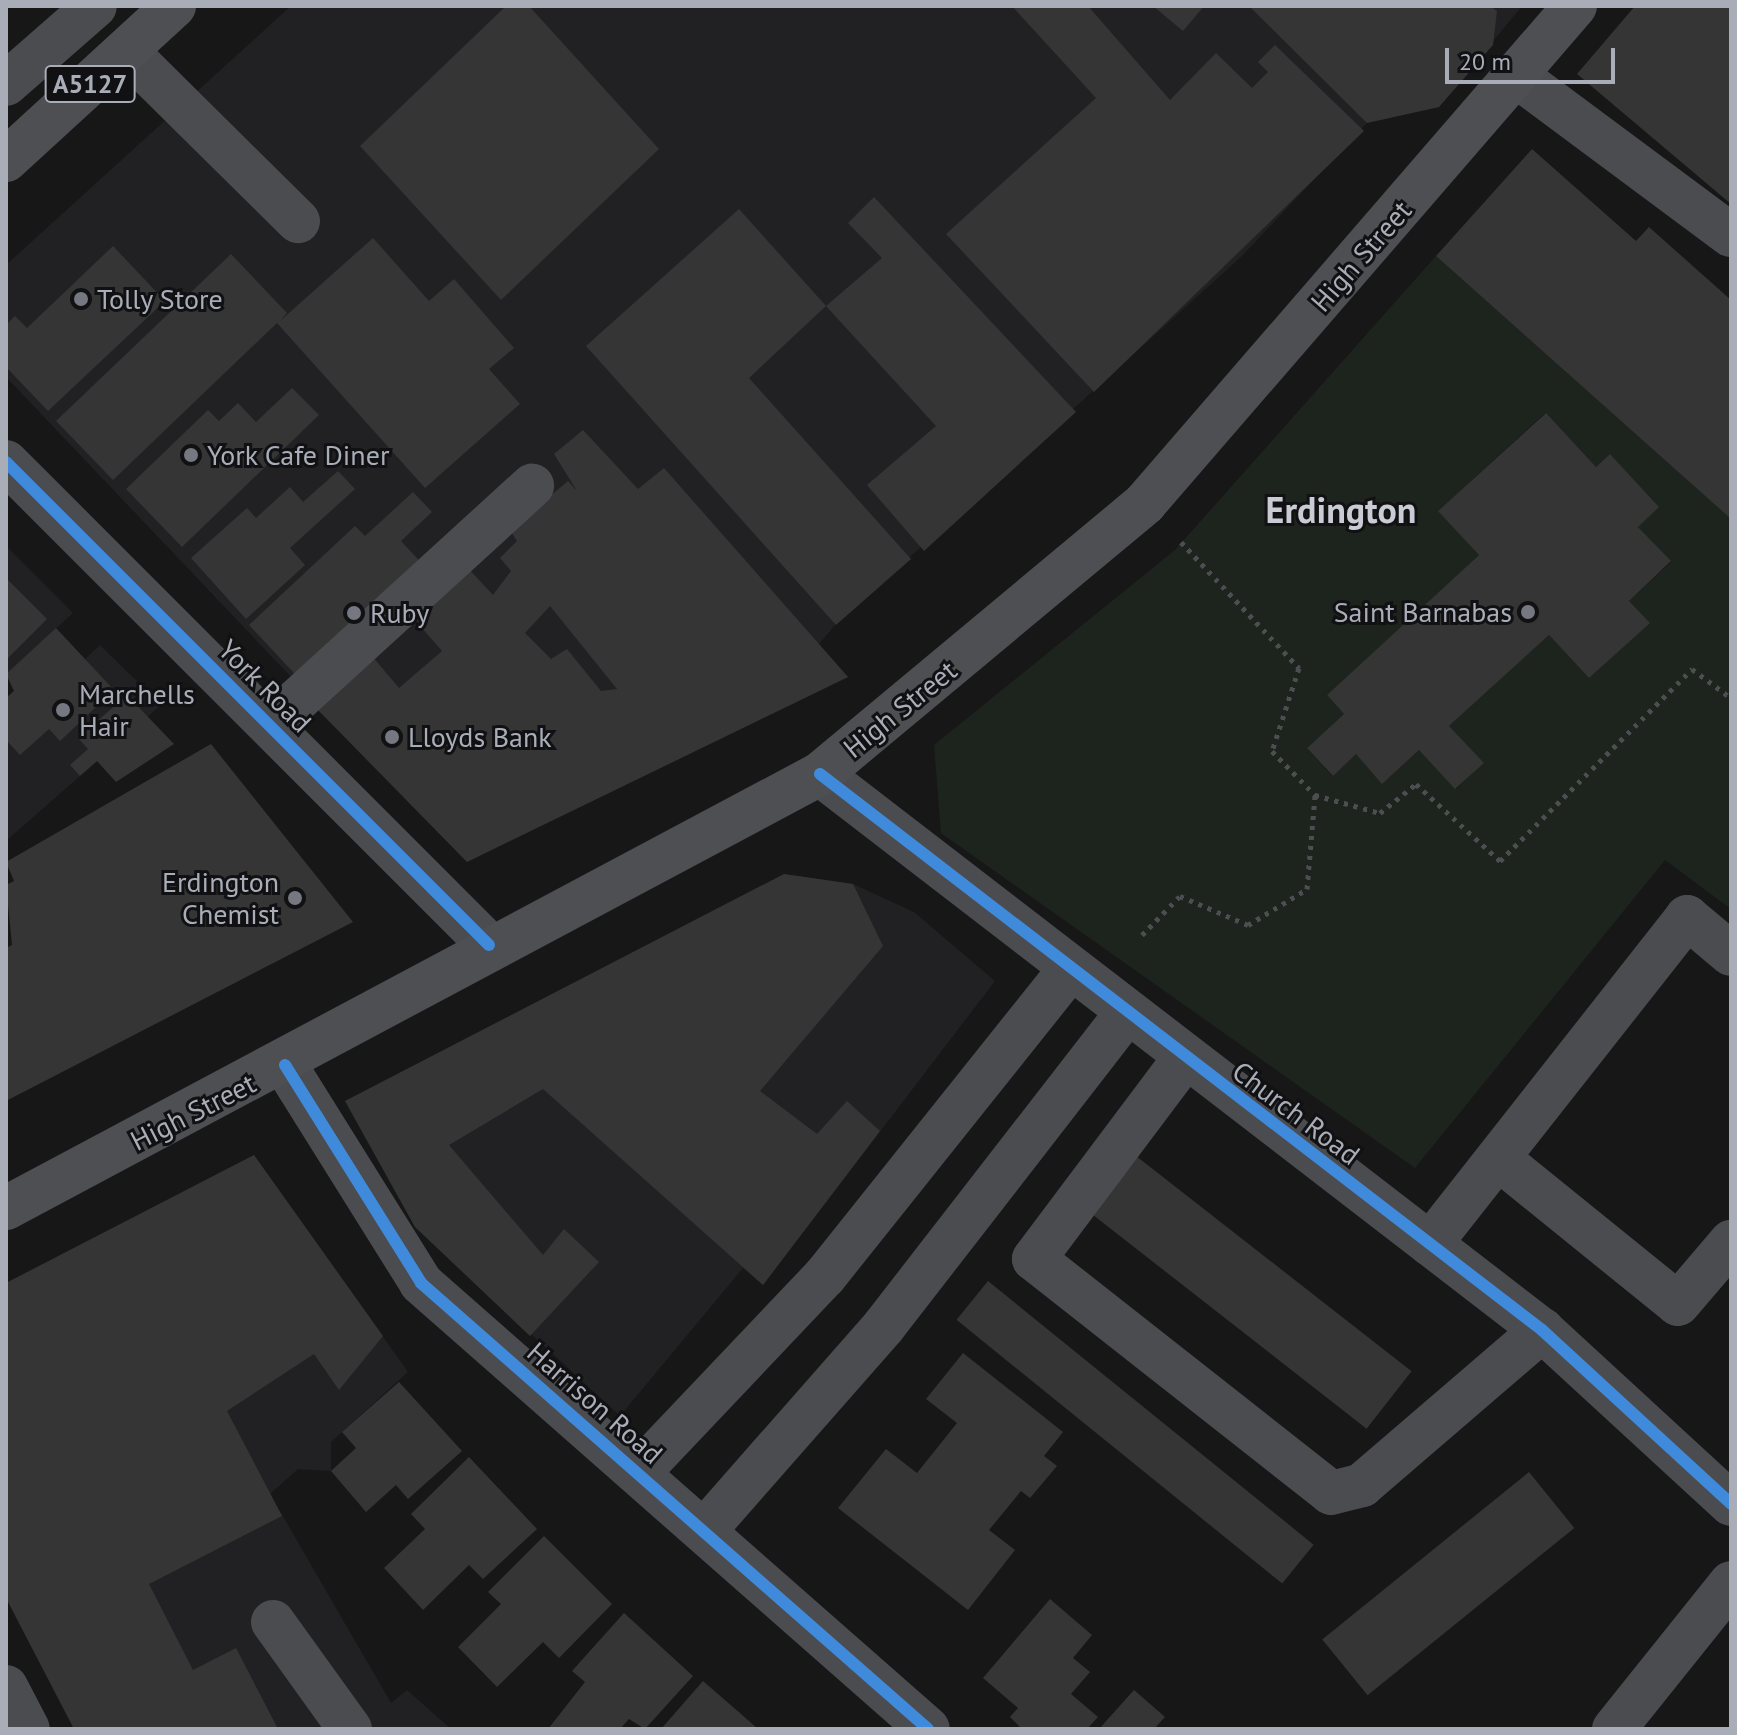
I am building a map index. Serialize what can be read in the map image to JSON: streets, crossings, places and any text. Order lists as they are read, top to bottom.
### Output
{
  "streets": {
    "main road": ["A5127", "High Street"],
    "street": ["York Road", "Church Road", "Harrison Road"]
  },
  "crossings": [
    ["High Street", "York Road"],
    ["High Street", "Church Road"],
    ["High Street", "Harrison Road"]
  ],
  "districts": ["Erdington"],
  "places": [
    "Tolly Store",
    "York Cafe Diner",
    "Saint Barnabas",
    "Ruby",
    "Marchells Hair",
    "Lloyds Bank",
    "Erdington Chemist"
  ],
  "scale_bar": "20 m"
}
